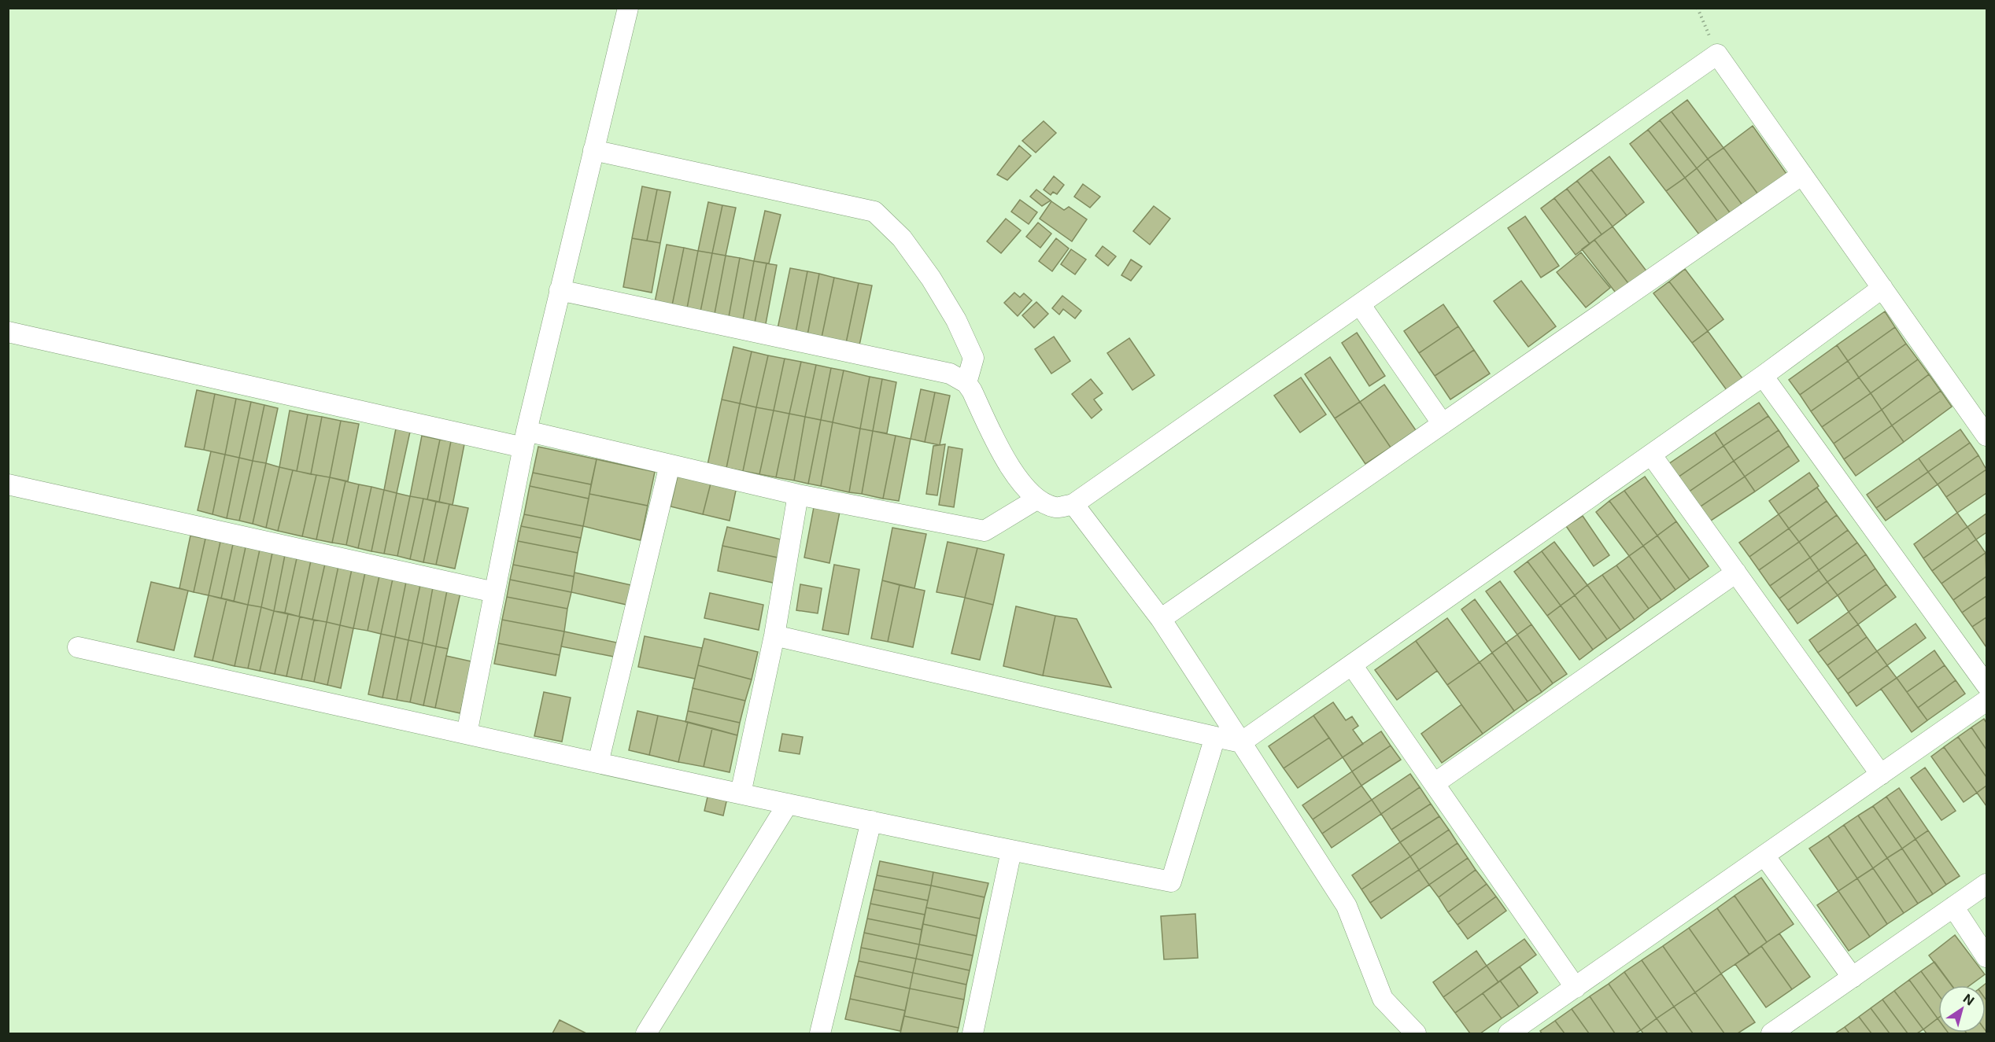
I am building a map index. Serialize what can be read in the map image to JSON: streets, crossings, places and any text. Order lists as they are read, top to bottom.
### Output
{
  "north": "top right"
}
